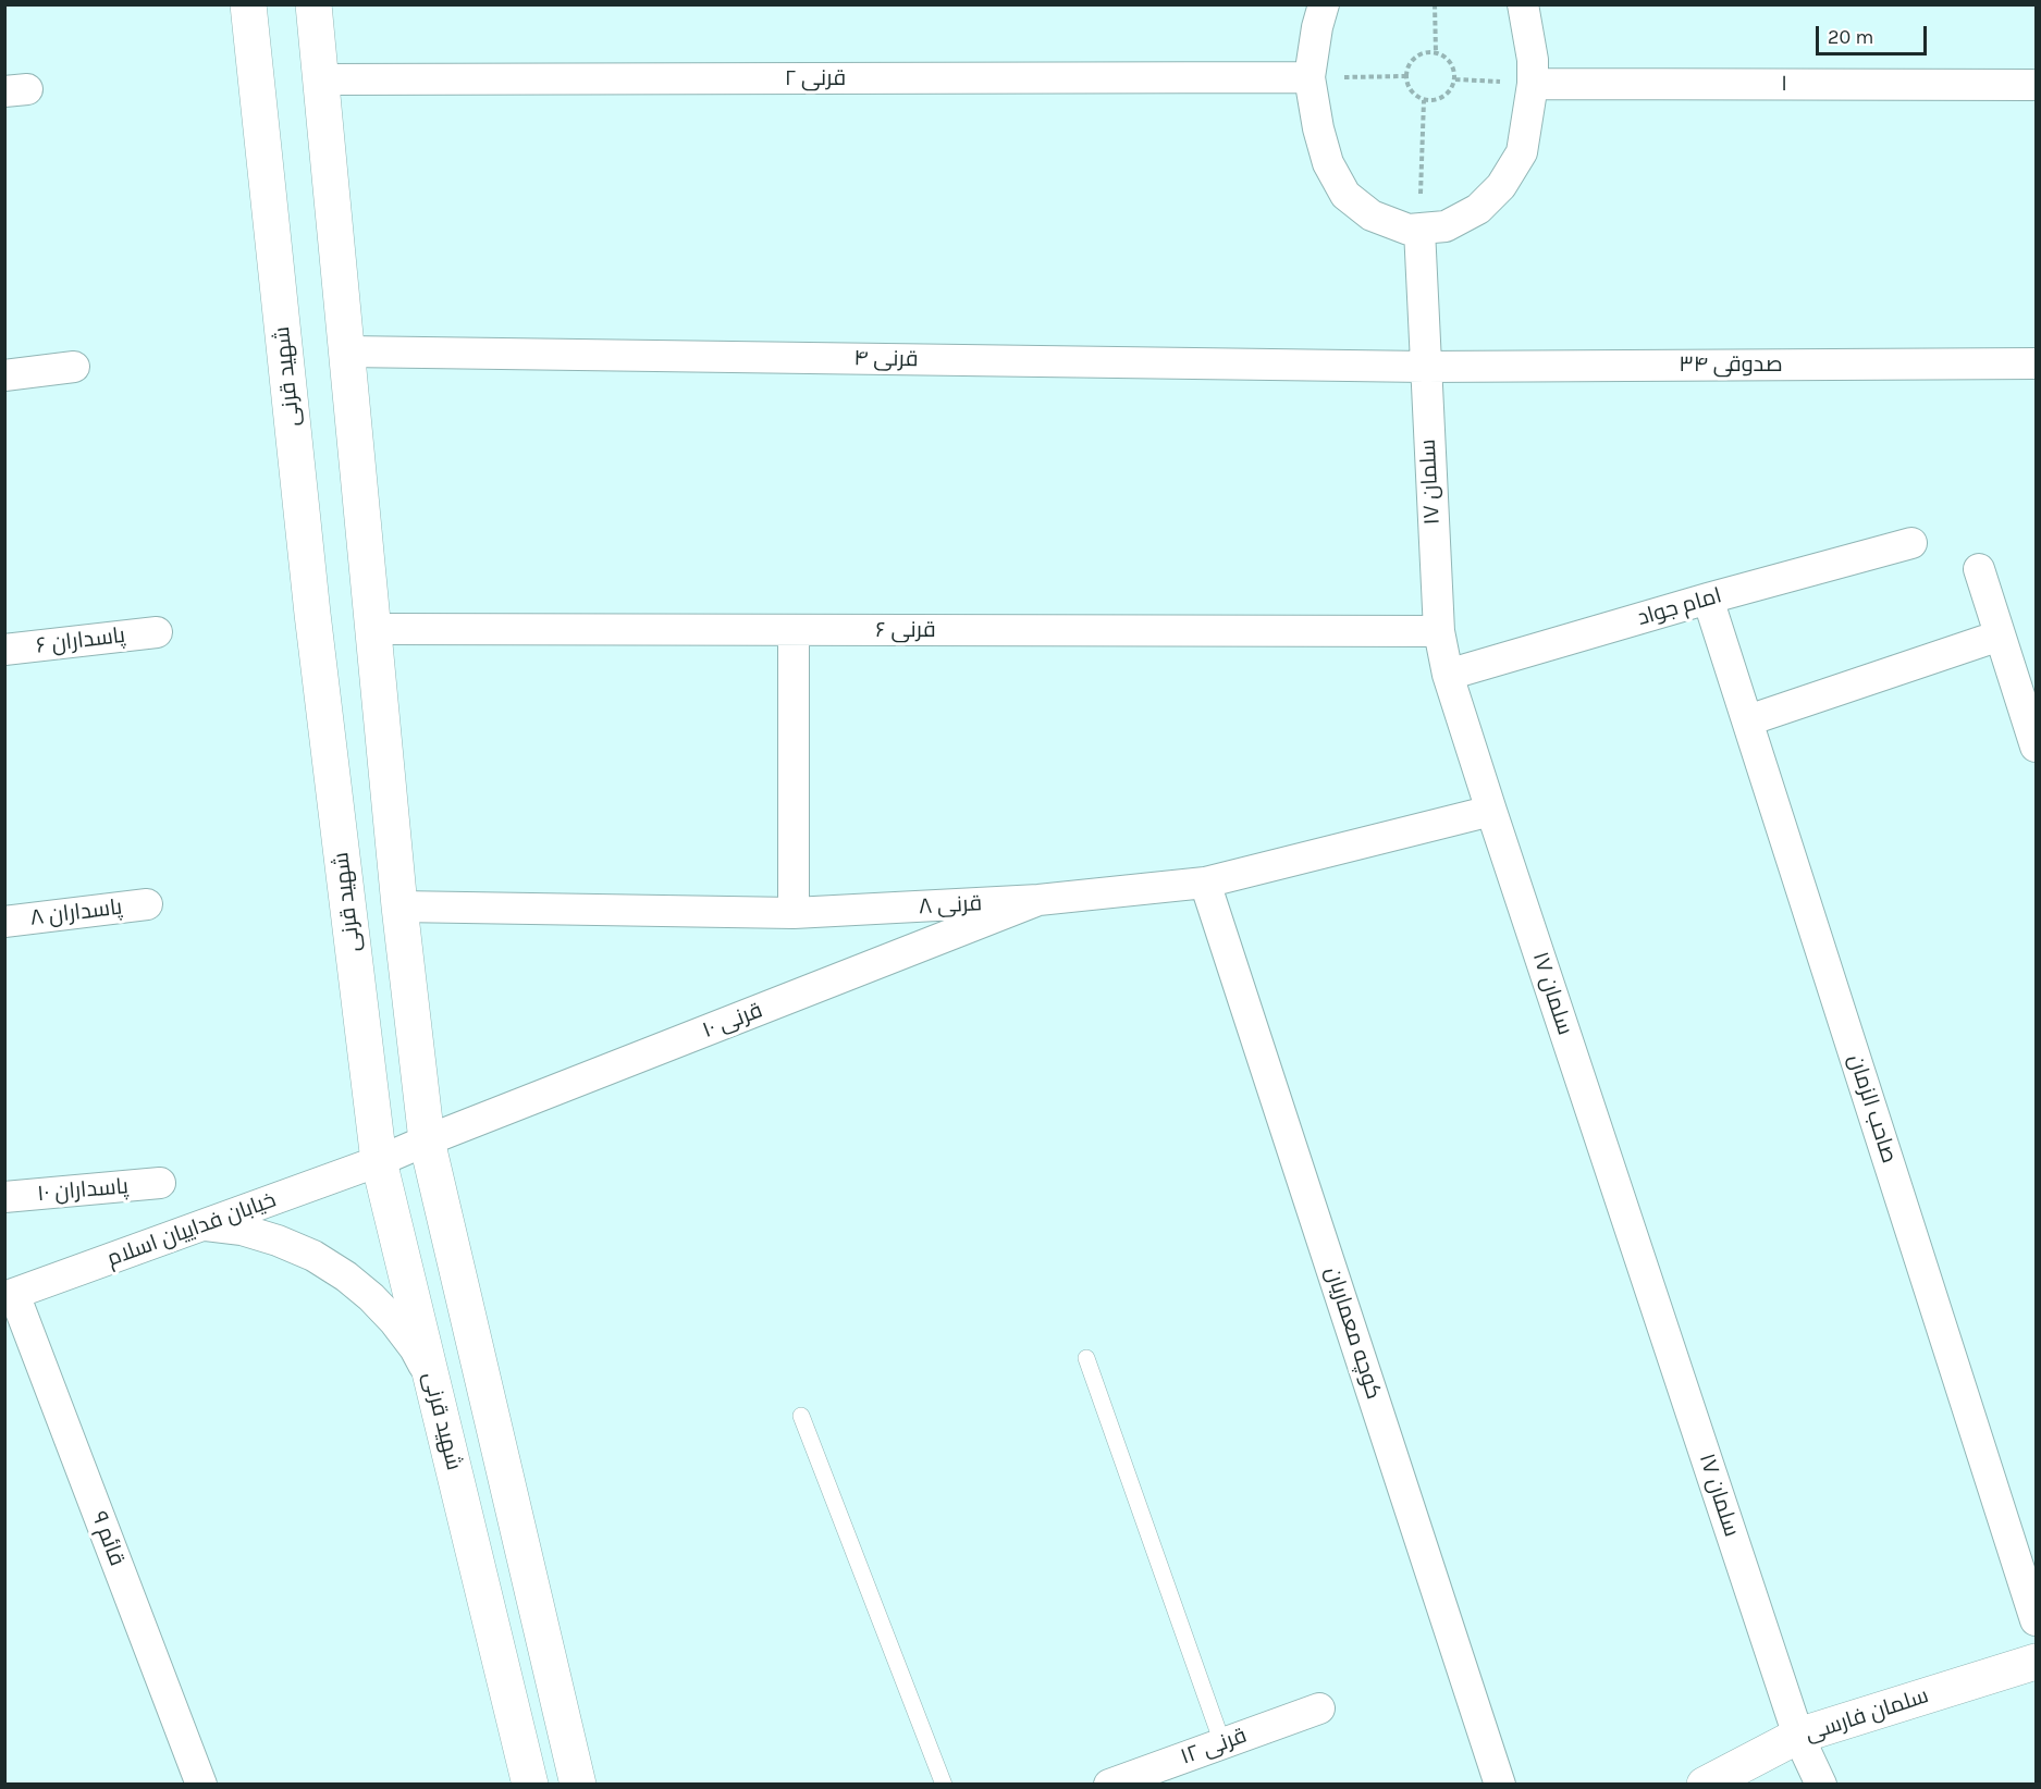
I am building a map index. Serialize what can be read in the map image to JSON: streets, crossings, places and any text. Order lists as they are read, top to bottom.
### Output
{
  "streets": {
    "main road": ["شهید قرنی", "سلمان فارسی"],
    "street": [
      "قرنی ۲",
      "۱",
      "قرنی ۴",
      "صدوقی ۳۴",
      "سلمان ۱۷",
      "امام جواد",
      "قرنی ۶",
      "پاسداران ۶",
      "قرنی ۸",
      "پاسداران ۸",
      "قرنی ۱۰",
      "صاحب الزمان",
      "پاسداران ۱۰",
      "خیابان فداییان اسلام",
      "کوچه معماریان",
      "قائم ۹",
      "قرنی ۱۲"
    ]
  },
  "crossings": [
    ["قرنی ۴", "صدوقی ۳۴"],
    ["قرنی ۴", "سلمان ۱۷"],
    ["صدوقی ۳۴", "سلمان ۱۷"],
    ["شهید قرنی", "قرنی ۱۰"],
    ["شهید قرنی", "خیابان فداییان اسلام"],
    ["سلمان ۱۷", "امام جواد"],
    ["سلمان ۱۷", "قرنی ۶"],
    ["سلمان ۱۷", "قرنی ۸"],
    ["سلمان ۱۷", "سلمان فارسی"],
    ["امام جواد", "صاحب الزمان"],
    ["قرنی ۸", "قرنی ۱۰"],
    ["قرنی ۸", "کوچه معماریان"],
    ["قرنی ۱۰", "خیابان فداییان اسلام"],
    ["خیابان فداییان اسلام", "قائم ۹"]
  ],
  "scale_bar": "20 m"
}
